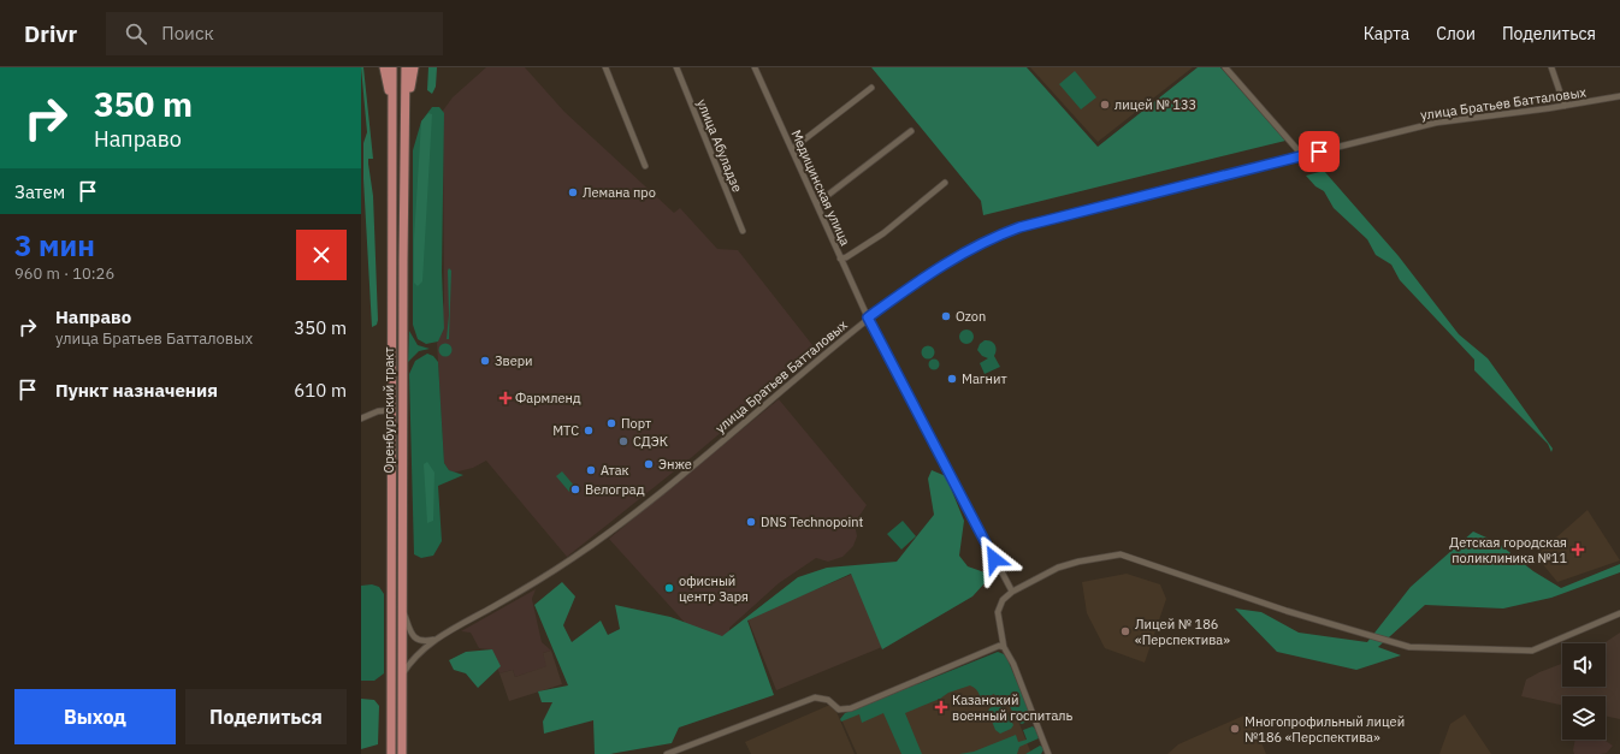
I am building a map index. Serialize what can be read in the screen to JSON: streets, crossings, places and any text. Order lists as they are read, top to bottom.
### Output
{
  "streets": {
    "main road": ["Оренбургский тракт"],
    "street": ["улица Братьев Батталовых", "улица Абуладзе", "Медицинская улица"]
  },
  "crossings": [
    ["улица Братьев Батталовых", "Медицинская улица"],
    ["улица Братьев Батталовых", "Оренбургский тракт"]
  ],
  "places": {
    "other": [
      "лицей № 133",
      "Лемана про",
      "Ozon",
      "Звери",
      "Магнит",
      "Порт",
      "МТС",
      "СДЭК",
      "Энже",
      "Атак",
      "Велоград",
      "DNS Technopoint",
      "офисный центр Заря",
      "Лицей № 186 «Перспектива»",
      "Многопрофильный лицей №186 «Перспектива»"
    ],
    "health": ["Фармленд", "Детская городская поликлиника №11", "Казанский военный госпиталь"]
  },
  "page": {
    "header": "Drivr",
    "search": "Поиск",
    "nav": ["Карта", "Слои", "Поделиться"],
    "turn": ["350 m", "Направо"],
    "then": "Затем",
    "heading": ["3 мин", "960 m · 10:26"],
    "list": [
      {
        "name": "Направо",
        "note": "улица Братьев Батталовых",
        "value": "350 m"
      },
      {
        "name": "Пункт назначения",
        "value": "610 m"
      }
    ],
    "buttons": ["Выход", "Поделиться"]
  }
}
